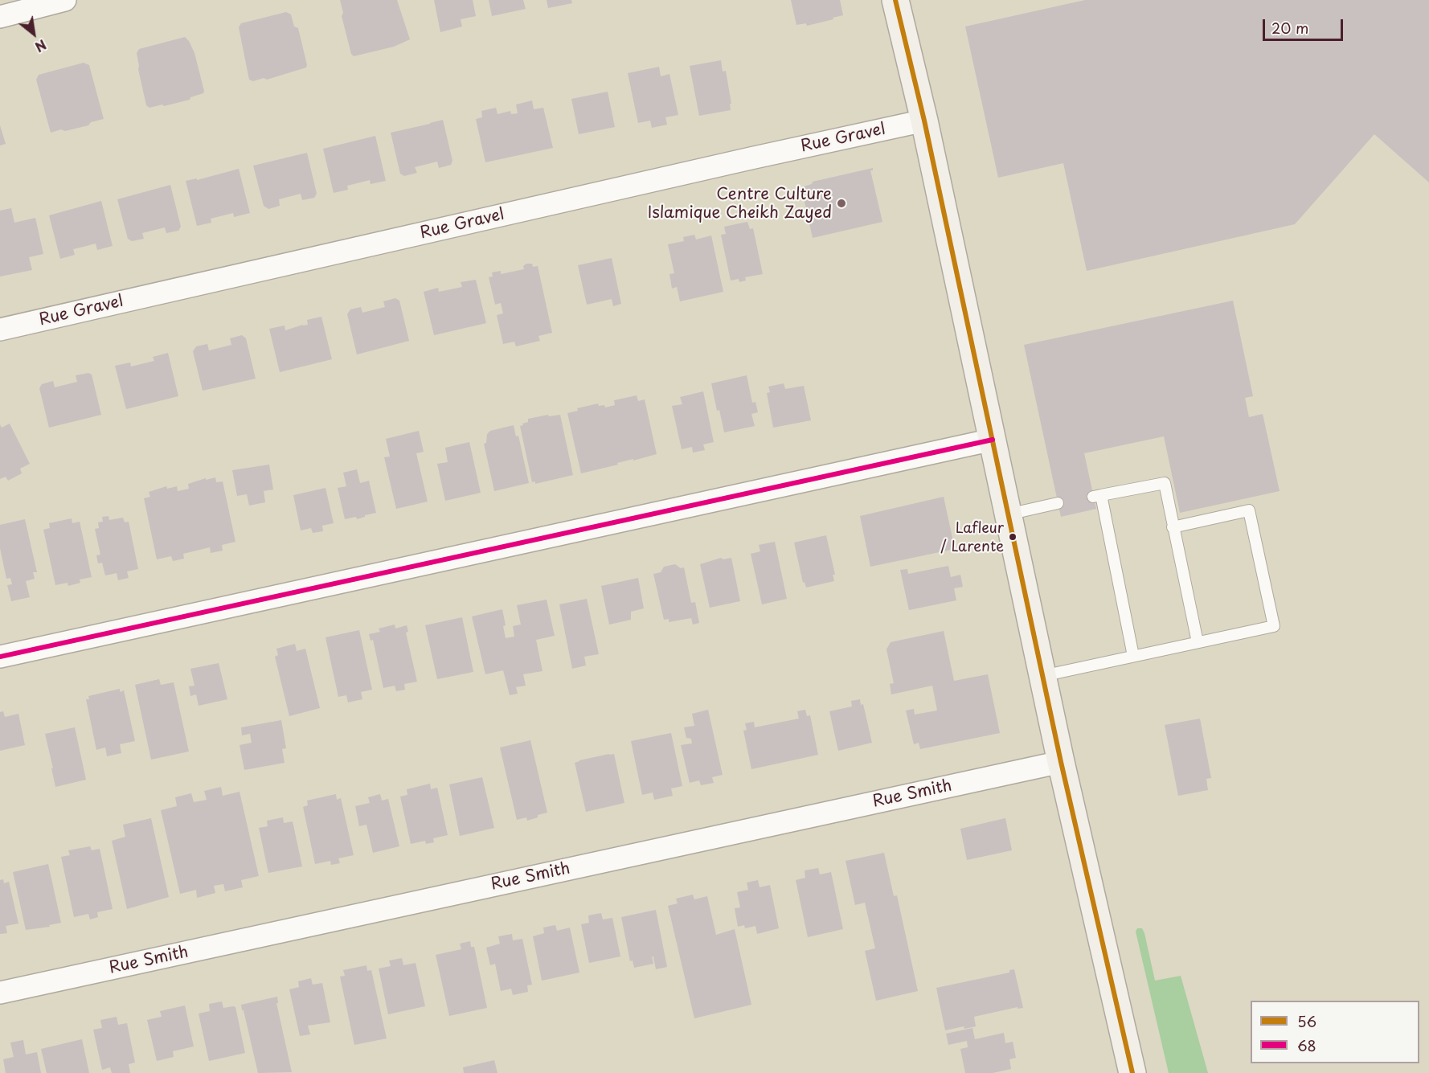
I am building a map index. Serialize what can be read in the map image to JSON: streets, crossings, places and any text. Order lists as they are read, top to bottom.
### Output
{
  "streets": {
    "street": ["Rue Gravel", "Rue Smith"]
  },
  "places": ["Centre Culture Islamique Cheikh Zayed", "Lafleur / Larente"],
  "lines": ["transit line 56", "transit line 68"],
  "legend": ["56", "68"],
  "scale_bar": "20 m",
  "north": "bottom right"
}
